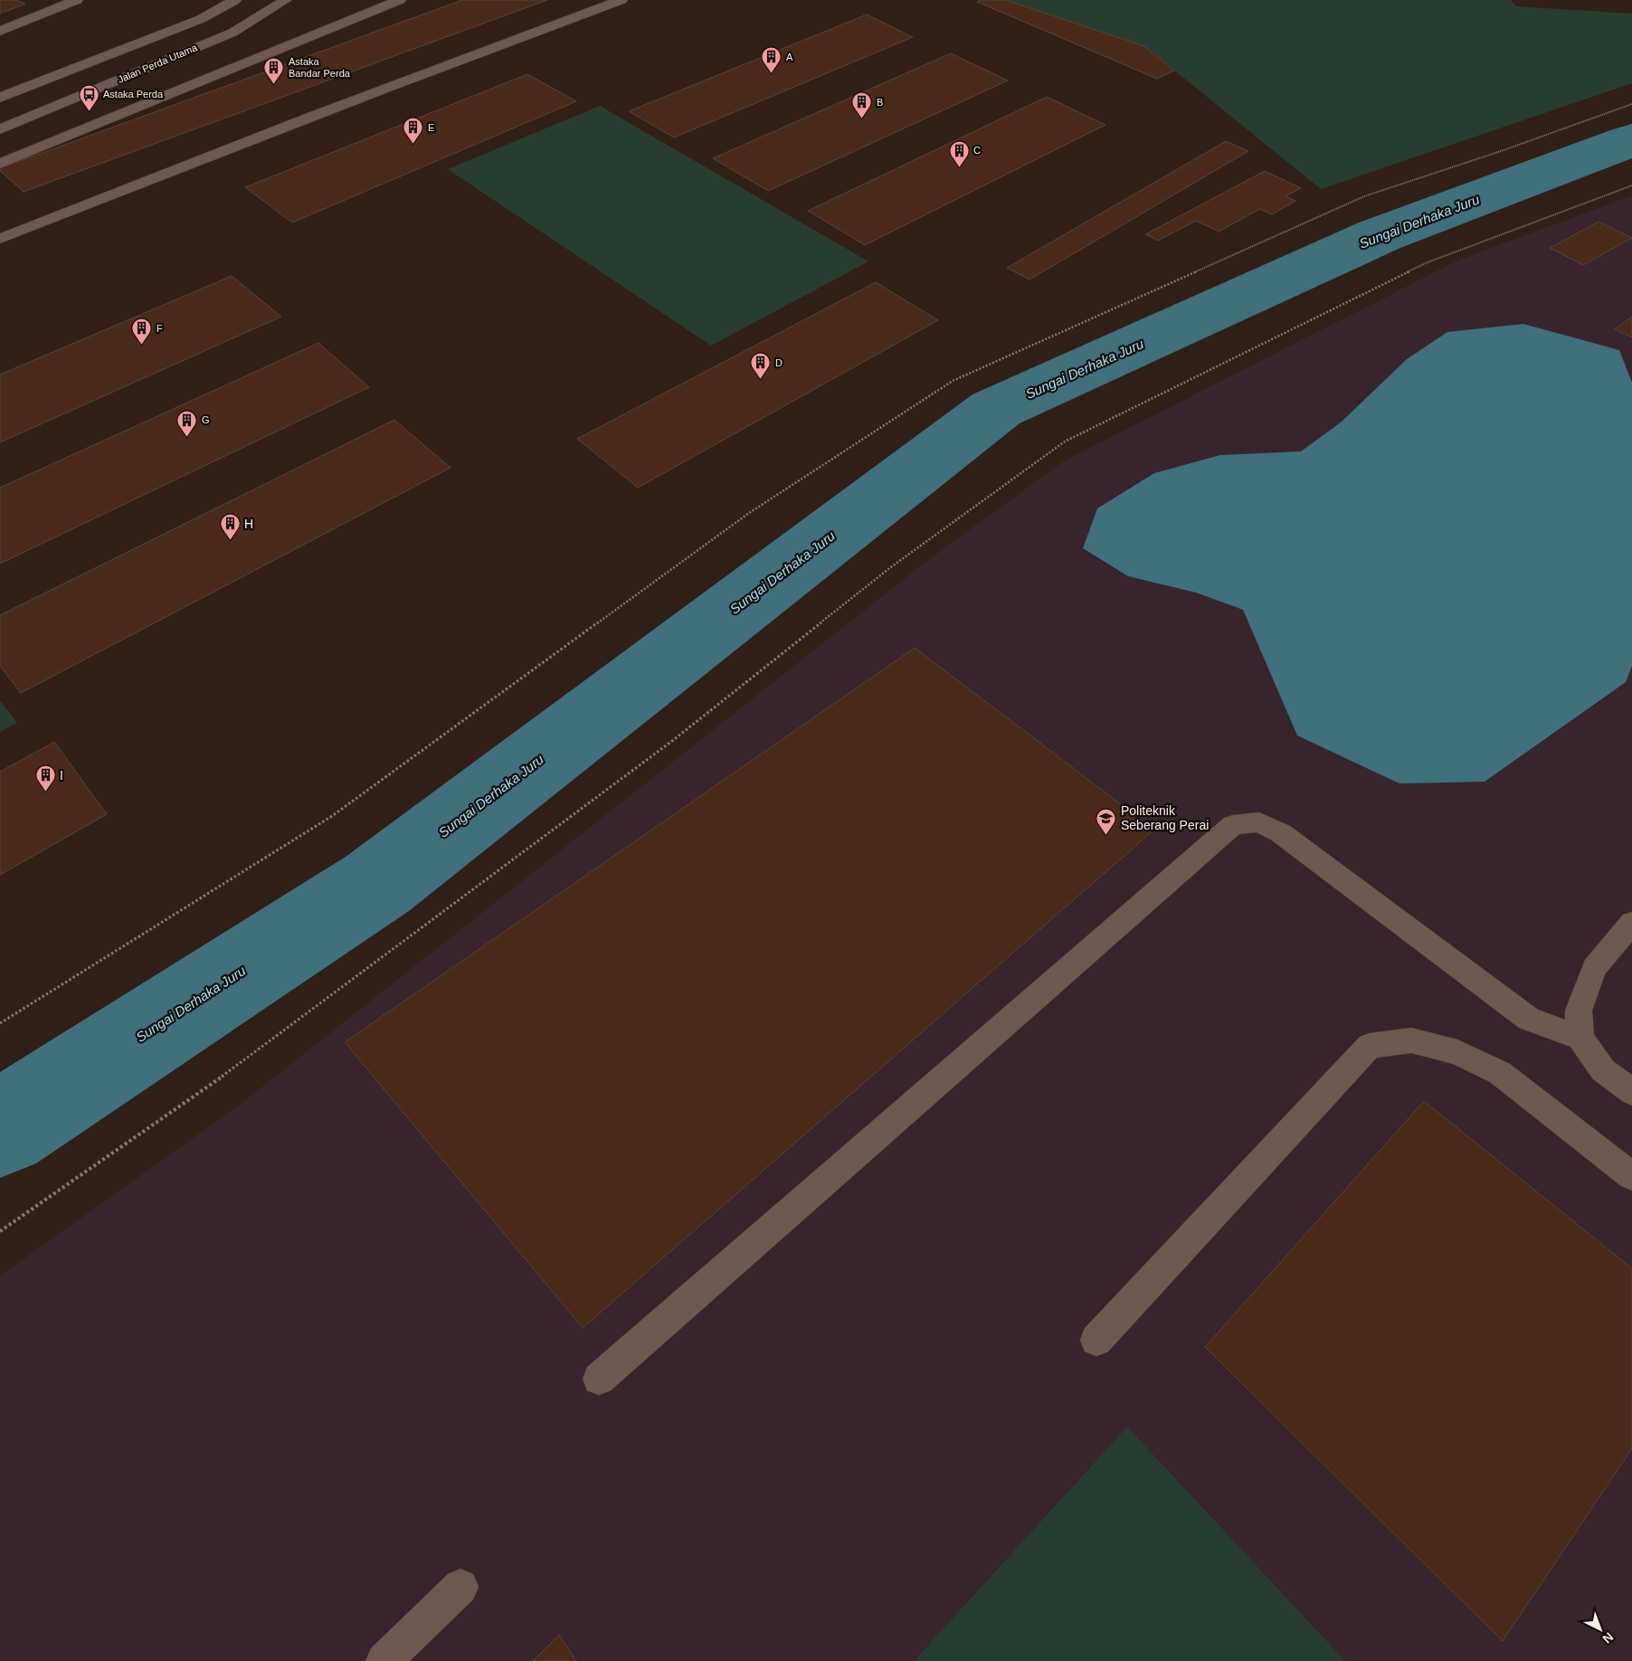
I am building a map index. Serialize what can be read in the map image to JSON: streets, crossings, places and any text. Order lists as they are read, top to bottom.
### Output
{
  "streets": {
    "street": ["Jalan Perda Utama"]
  },
  "water": ["Sungai Derhaka Juru"],
  "places": {
    "building": [
      "A",
      "Astaka Bandar Perda",
      "B",
      "E",
      "C",
      "F",
      "D",
      "G",
      "H",
      "I"
    ],
    "bus stop": ["Astaka Perda"],
    "school or university": ["Politeknik Seberang Perai"]
  },
  "north": "bottom right"
}
